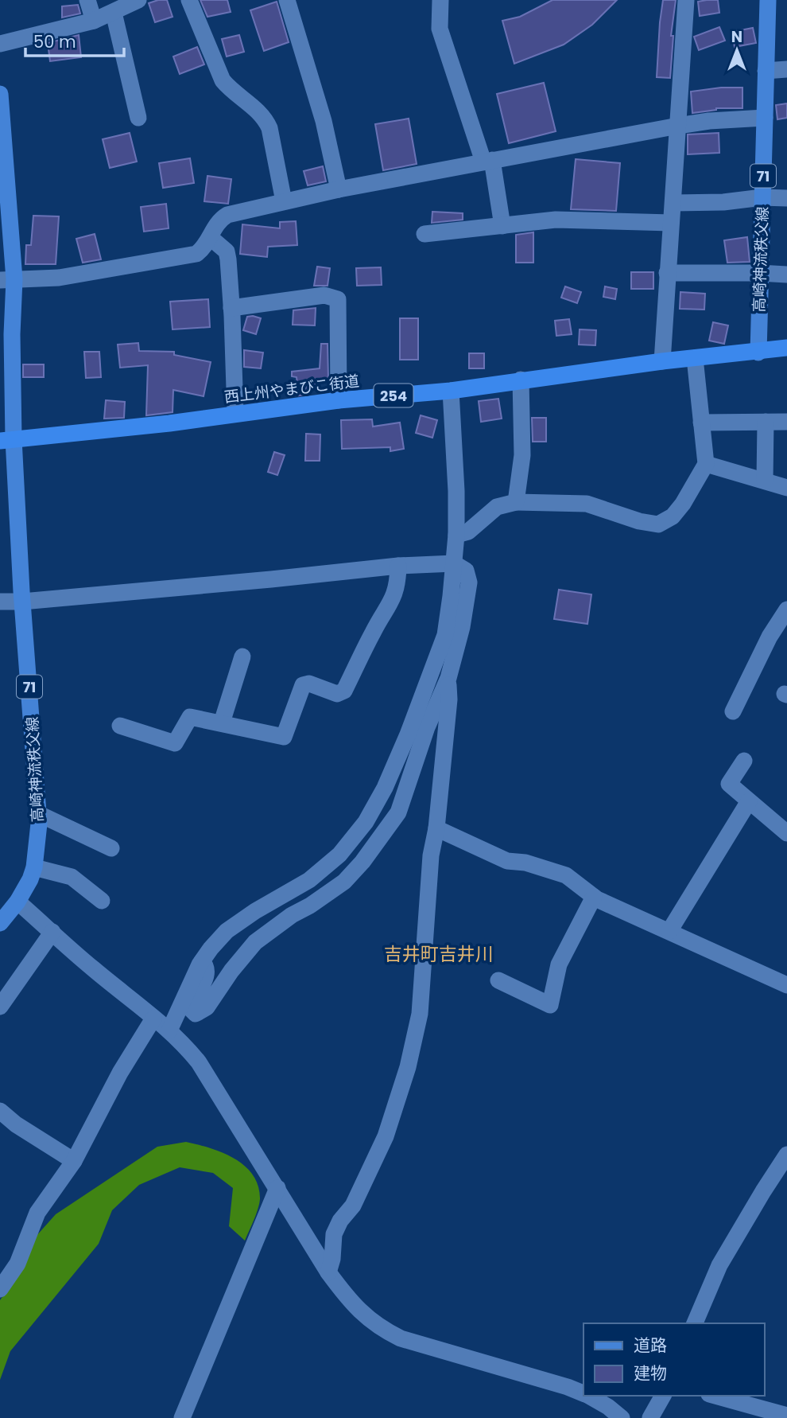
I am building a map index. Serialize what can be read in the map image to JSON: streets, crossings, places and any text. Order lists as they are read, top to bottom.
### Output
{
  "streets": {
    "highway": ["西上州やまびこ街道", "254"],
    "main road": ["71", "高崎神流秩父線"]
  },
  "crossings": [
    ["高崎神流秩父線", "西上州やまびこ街道"]
  ],
  "districts": ["吉井町吉井川"],
  "legend": ["道路", "建物"],
  "scale_bar": "50 m",
  "north": "top"
}
